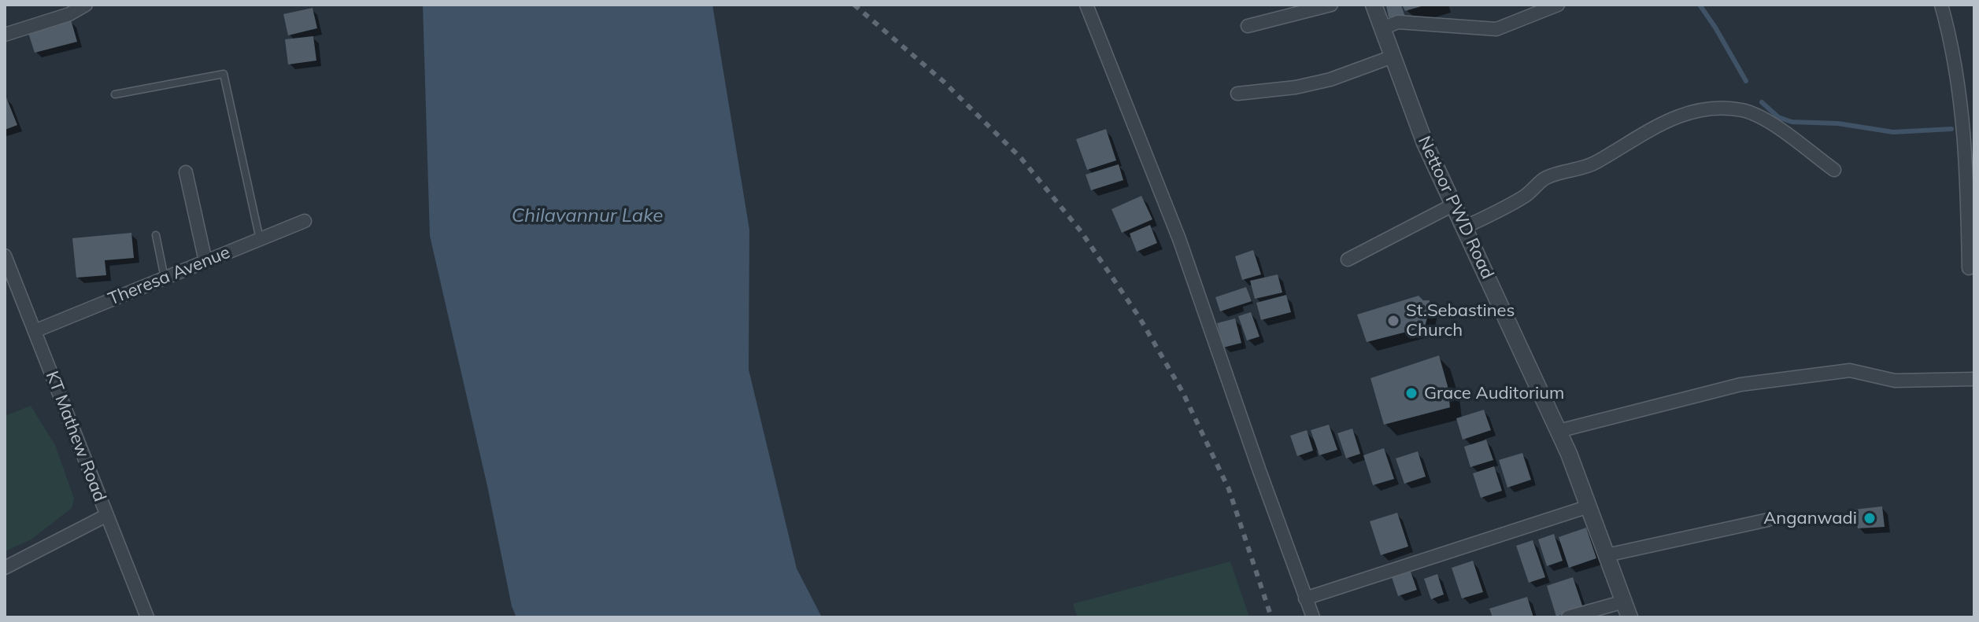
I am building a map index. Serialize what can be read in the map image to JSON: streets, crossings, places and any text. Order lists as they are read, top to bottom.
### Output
{
  "streets": {
    "street": ["Nettoor PWD Road", "Theresa Avenue", "KT Mathew Road"]
  },
  "crossings": [
    ["Theresa Avenue", "KT Mathew Road"]
  ],
  "water": ["Chilavannur Lake"],
  "places": ["St.Sebastines Church", "Grace Auditorium", "Anganwadi"]
}
